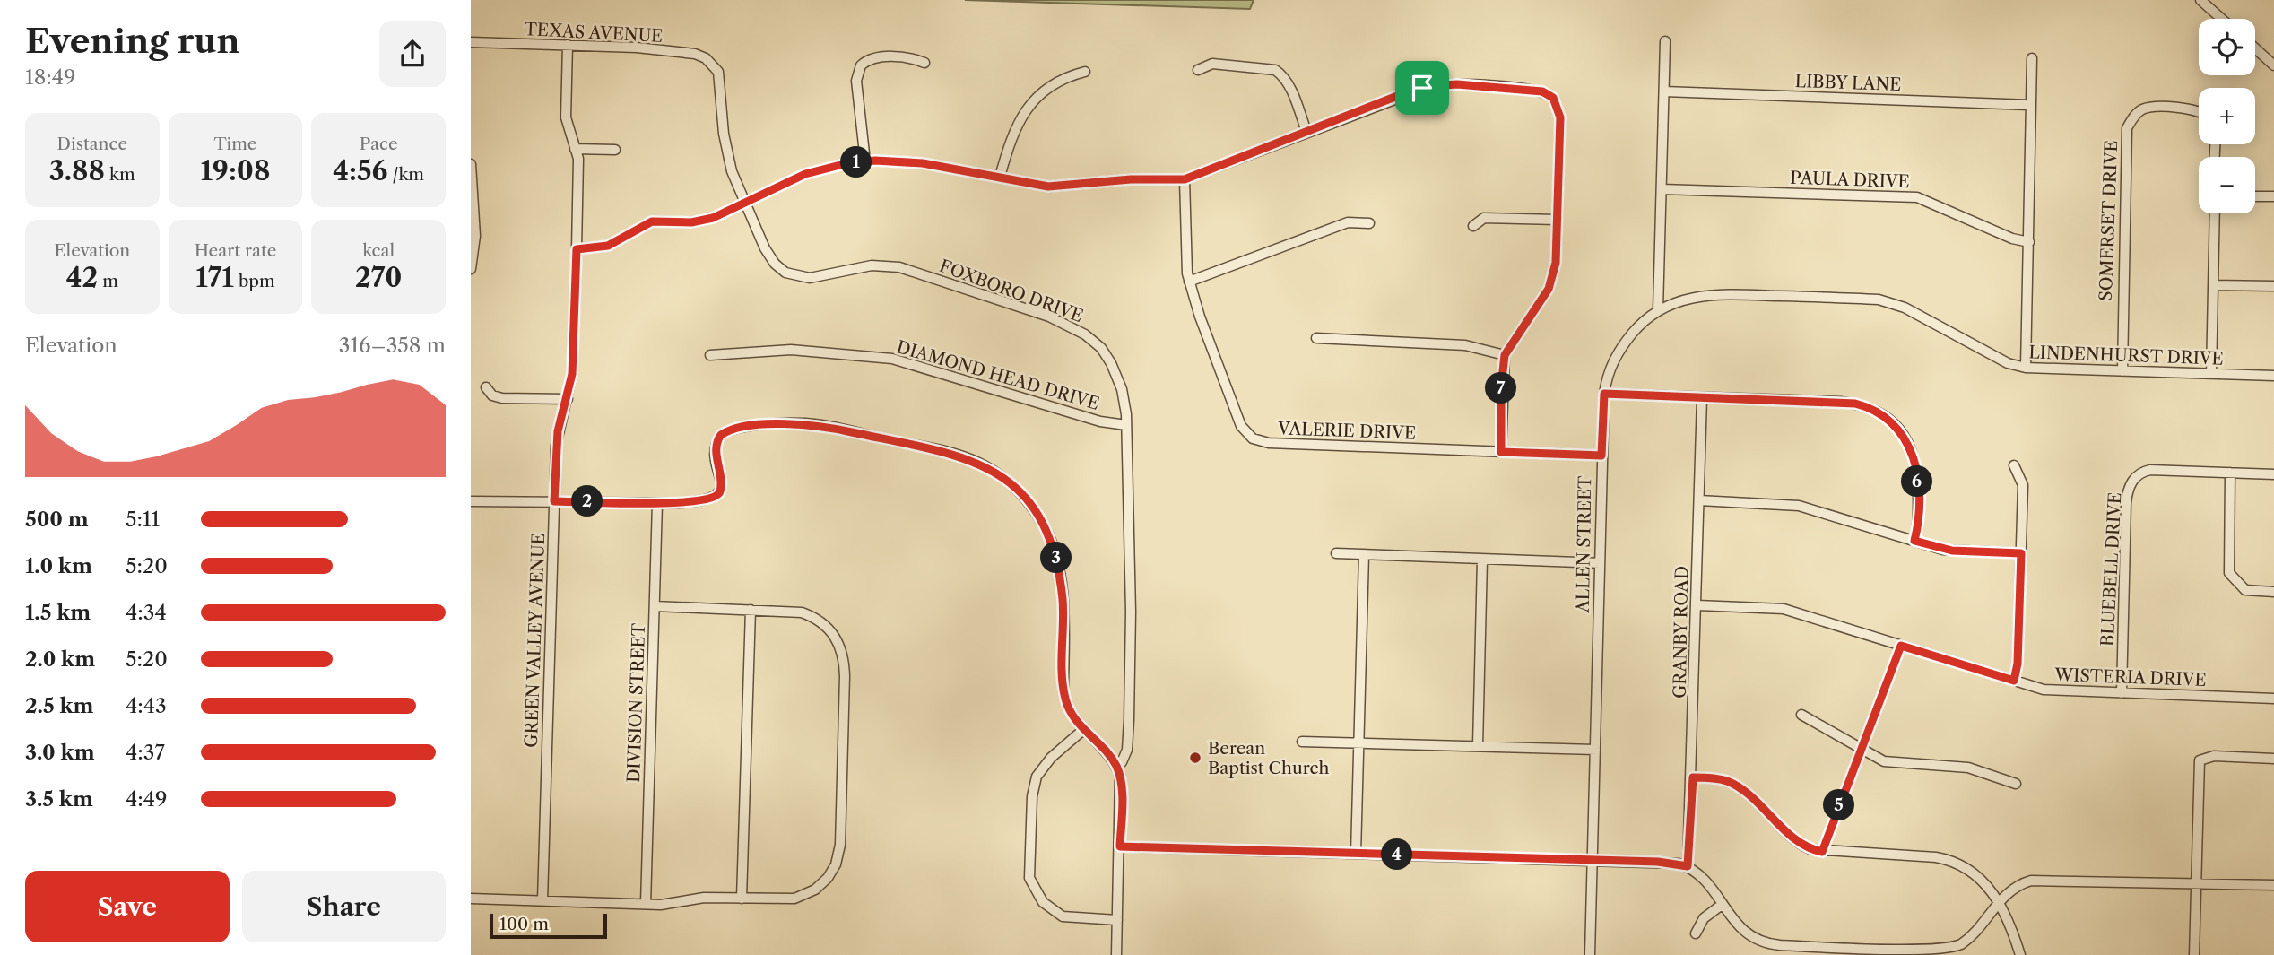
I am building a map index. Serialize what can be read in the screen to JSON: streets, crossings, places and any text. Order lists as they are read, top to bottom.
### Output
{
  "streets": {
    "street": [
      "TEXAS AVENUE",
      "LIBBY LANE",
      "PAULA DRIVE",
      "SOMERSET DRIVE",
      "FOXBORO DRIVE",
      "LINDENHURST DRIVE",
      "DIAMOND HEAD DRIVE",
      "VALERIE DRIVE",
      "ALLEN STREET",
      "BLUEBELL DRIVE",
      "GRANBY ROAD",
      "GREEN VALLEY AVENUE",
      "WISTERIA DRIVE",
      "DIVISION STREET"
    ]
  },
  "crossings": [
    ["TEXAS AVENUE", "FOXBORO DRIVE"],
    ["TEXAS AVENUE", "GREEN VALLEY AVENUE"],
    ["SOMERSET DRIVE", "LINDENHURST DRIVE"],
    ["FOXBORO DRIVE", "DIAMOND HEAD DRIVE"],
    ["LINDENHURST DRIVE", "ALLEN STREET"],
    ["VALERIE DRIVE", "ALLEN STREET"],
    ["BLUEBELL DRIVE", "WISTERIA DRIVE"],
    ["GRANBY ROAD", "WISTERIA DRIVE"]
  ],
  "places": ["Berean Baptist Church"],
  "scale_bar": "100 m",
  "page": {
    "heading": ["Evening run", "18:49"],
    "map_buttons": ["+", "−"],
    "stats": [
      ["Distance", "3.88 km"],
      ["Time", "19:08"],
      ["Pace", "4:56 /km"],
      ["Elevation", "42 m"],
      ["Heart rate", "171 bpm"],
      ["kcal", "270"]
    ],
    "pins": [
      "1",
      "7",
      "6",
      "2",
      "3",
      "5",
      "4"
    ],
    "chart": ["Elevation", "316–358 m"],
    "list": [
      {
        "name": "500 m",
        "note": "5:11"
      },
      {
        "name": "1.0 km",
        "note": "5:20"
      },
      {
        "name": "1.5 km",
        "note": "4:34"
      },
      {
        "name": "2.0 km",
        "note": "5:20"
      },
      {
        "name": "2.5 km",
        "note": "4:43"
      },
      {
        "name": "3.0 km",
        "note": "4:37"
      },
      {
        "name": "3.5 km",
        "note": "4:49"
      }
    ],
    "buttons": ["Save", "Share"],
    "scale": "100 m"
  }
}
